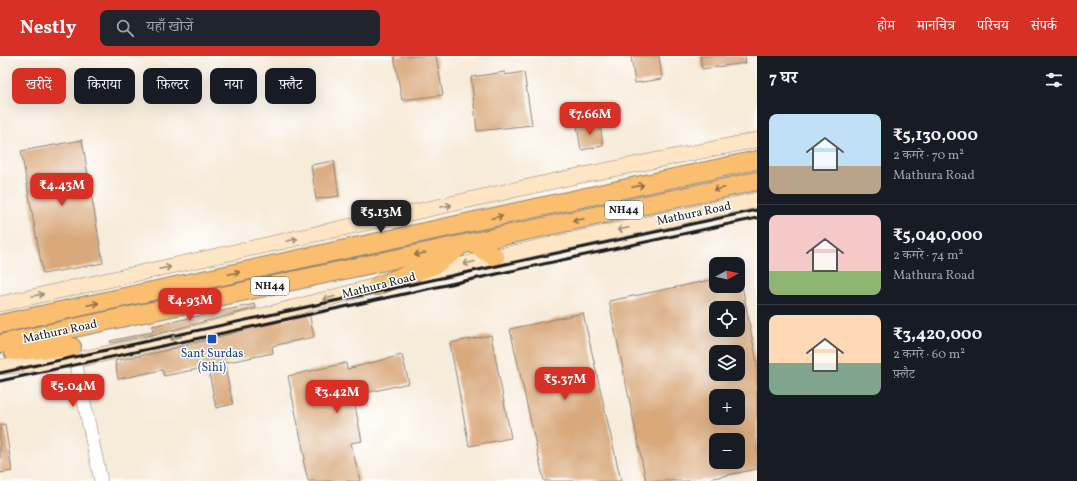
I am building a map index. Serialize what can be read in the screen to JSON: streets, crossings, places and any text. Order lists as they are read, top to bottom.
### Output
{
  "streets": {
    "highway": ["NH44", "Mathura Road"]
  },
  "crossings": [
    ["NH44", "Mathura Road"]
  ],
  "places": {
    "transit": ["Sant Surdas (Sihi)"]
  },
  "north": "right",
  "page": {
    "header": "Nestly",
    "search": "यहाँ खोजें",
    "nav": [
      "होम",
      "मानचित्र",
      "परिचय",
      "संपर्क"
    ],
    "heading": "7 घर",
    "chip": [
      "खरीदें",
      "किराया",
      "फ़िल्टर",
      "नया",
      "फ़्लैट"
    ],
    "price": [
      "₹7.66M",
      "₹4.43M",
      "₹5.13M",
      "₹4.93M",
      "₹5.37M",
      "₹5.04M",
      "₹3.42M"
    ],
    "list": [
      {
        "name": "₹5,130,000",
        "note": "2 कमरे · 70 m² · Mathura Road"
      },
      {
        "name": "₹5,040,000",
        "note": "2 कमरे · 74 m² · Mathura Road"
      },
      {
        "name": "₹3,420,000",
        "note": "2 कमरे · 60 m² · फ़्लैट"
      }
    ],
    "map_buttons": ["+", "−"]
  }
}
